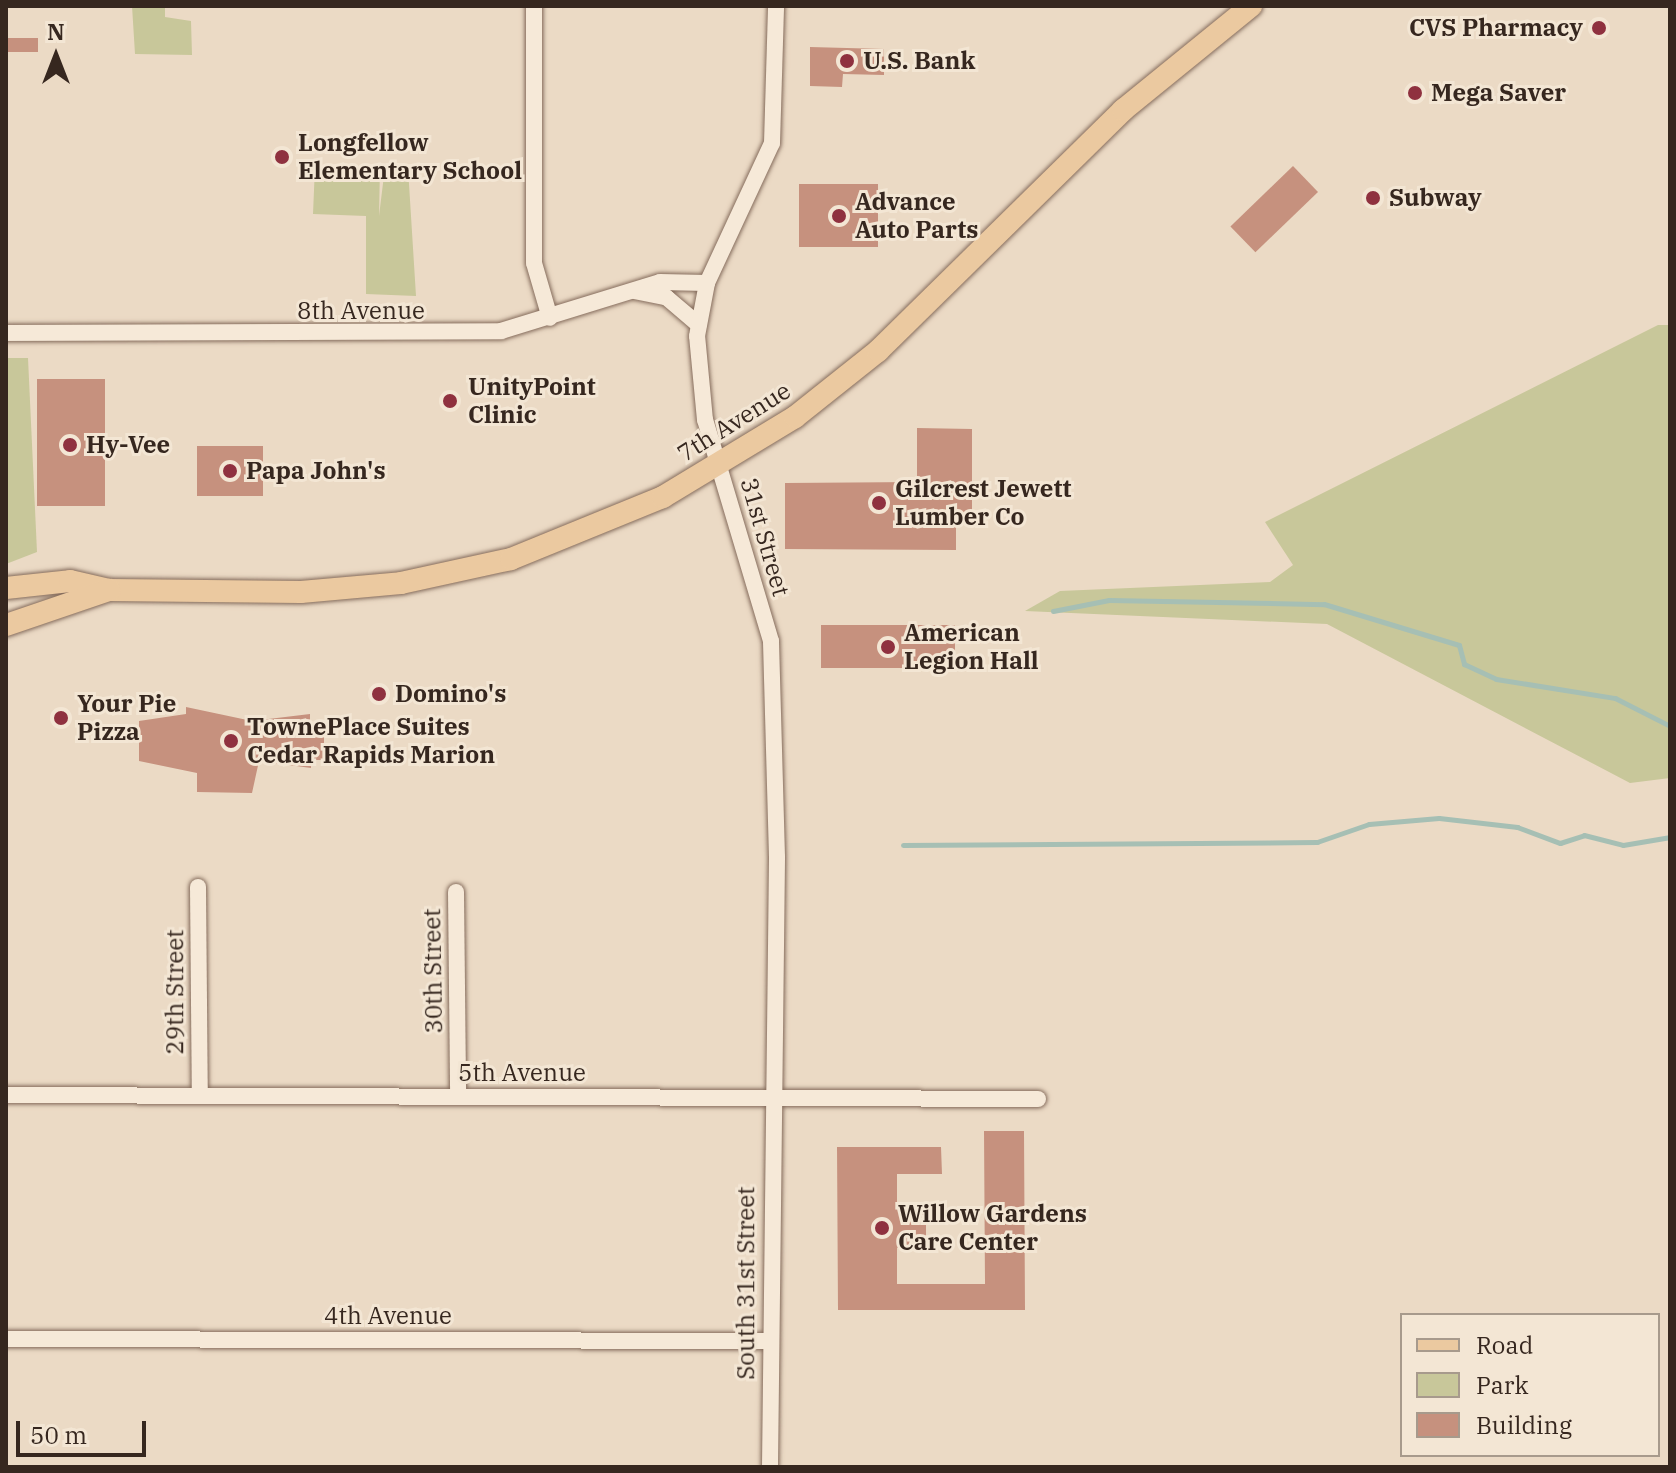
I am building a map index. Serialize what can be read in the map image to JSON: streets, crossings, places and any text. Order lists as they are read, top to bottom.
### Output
{
  "streets": {
    "main road": ["7th Avenue"],
    "street": [
      "8th Avenue",
      "31st Street",
      "30th Street",
      "29th Street",
      "5th Avenue",
      "South 31st Street",
      "4th Avenue"
    ]
  },
  "crossings": [
    ["8th Avenue", "31st Street"],
    ["7th Avenue", "31st Street"],
    ["31st Street", "5th Avenue"],
    ["31st Street", "South 31st Street"],
    ["30th Street", "5th Avenue"],
    ["29th Street", "5th Avenue"],
    ["5th Avenue", "South 31st Street"],
    ["South 31st Street", "4th Avenue"]
  ],
  "places": [
    "CVS Pharmacy",
    "U.S. Bank",
    "Mega Saver",
    "Longfellow Elementary School",
    "Subway",
    "Advance Auto Parts",
    "UnityPoint Clinic",
    "Hy-Vee",
    "Papa John's",
    "Gilcrest Jewett Lumber Co",
    "American Legion Hall",
    "Domino's",
    "Your Pie Pizza",
    "TownePlace Suites Cedar Rapids Marion",
    "Willow Gardens Care Center"
  ],
  "legend": ["Road", "Park", "Building"],
  "scale_bar": "50 m",
  "north": "top"
}
